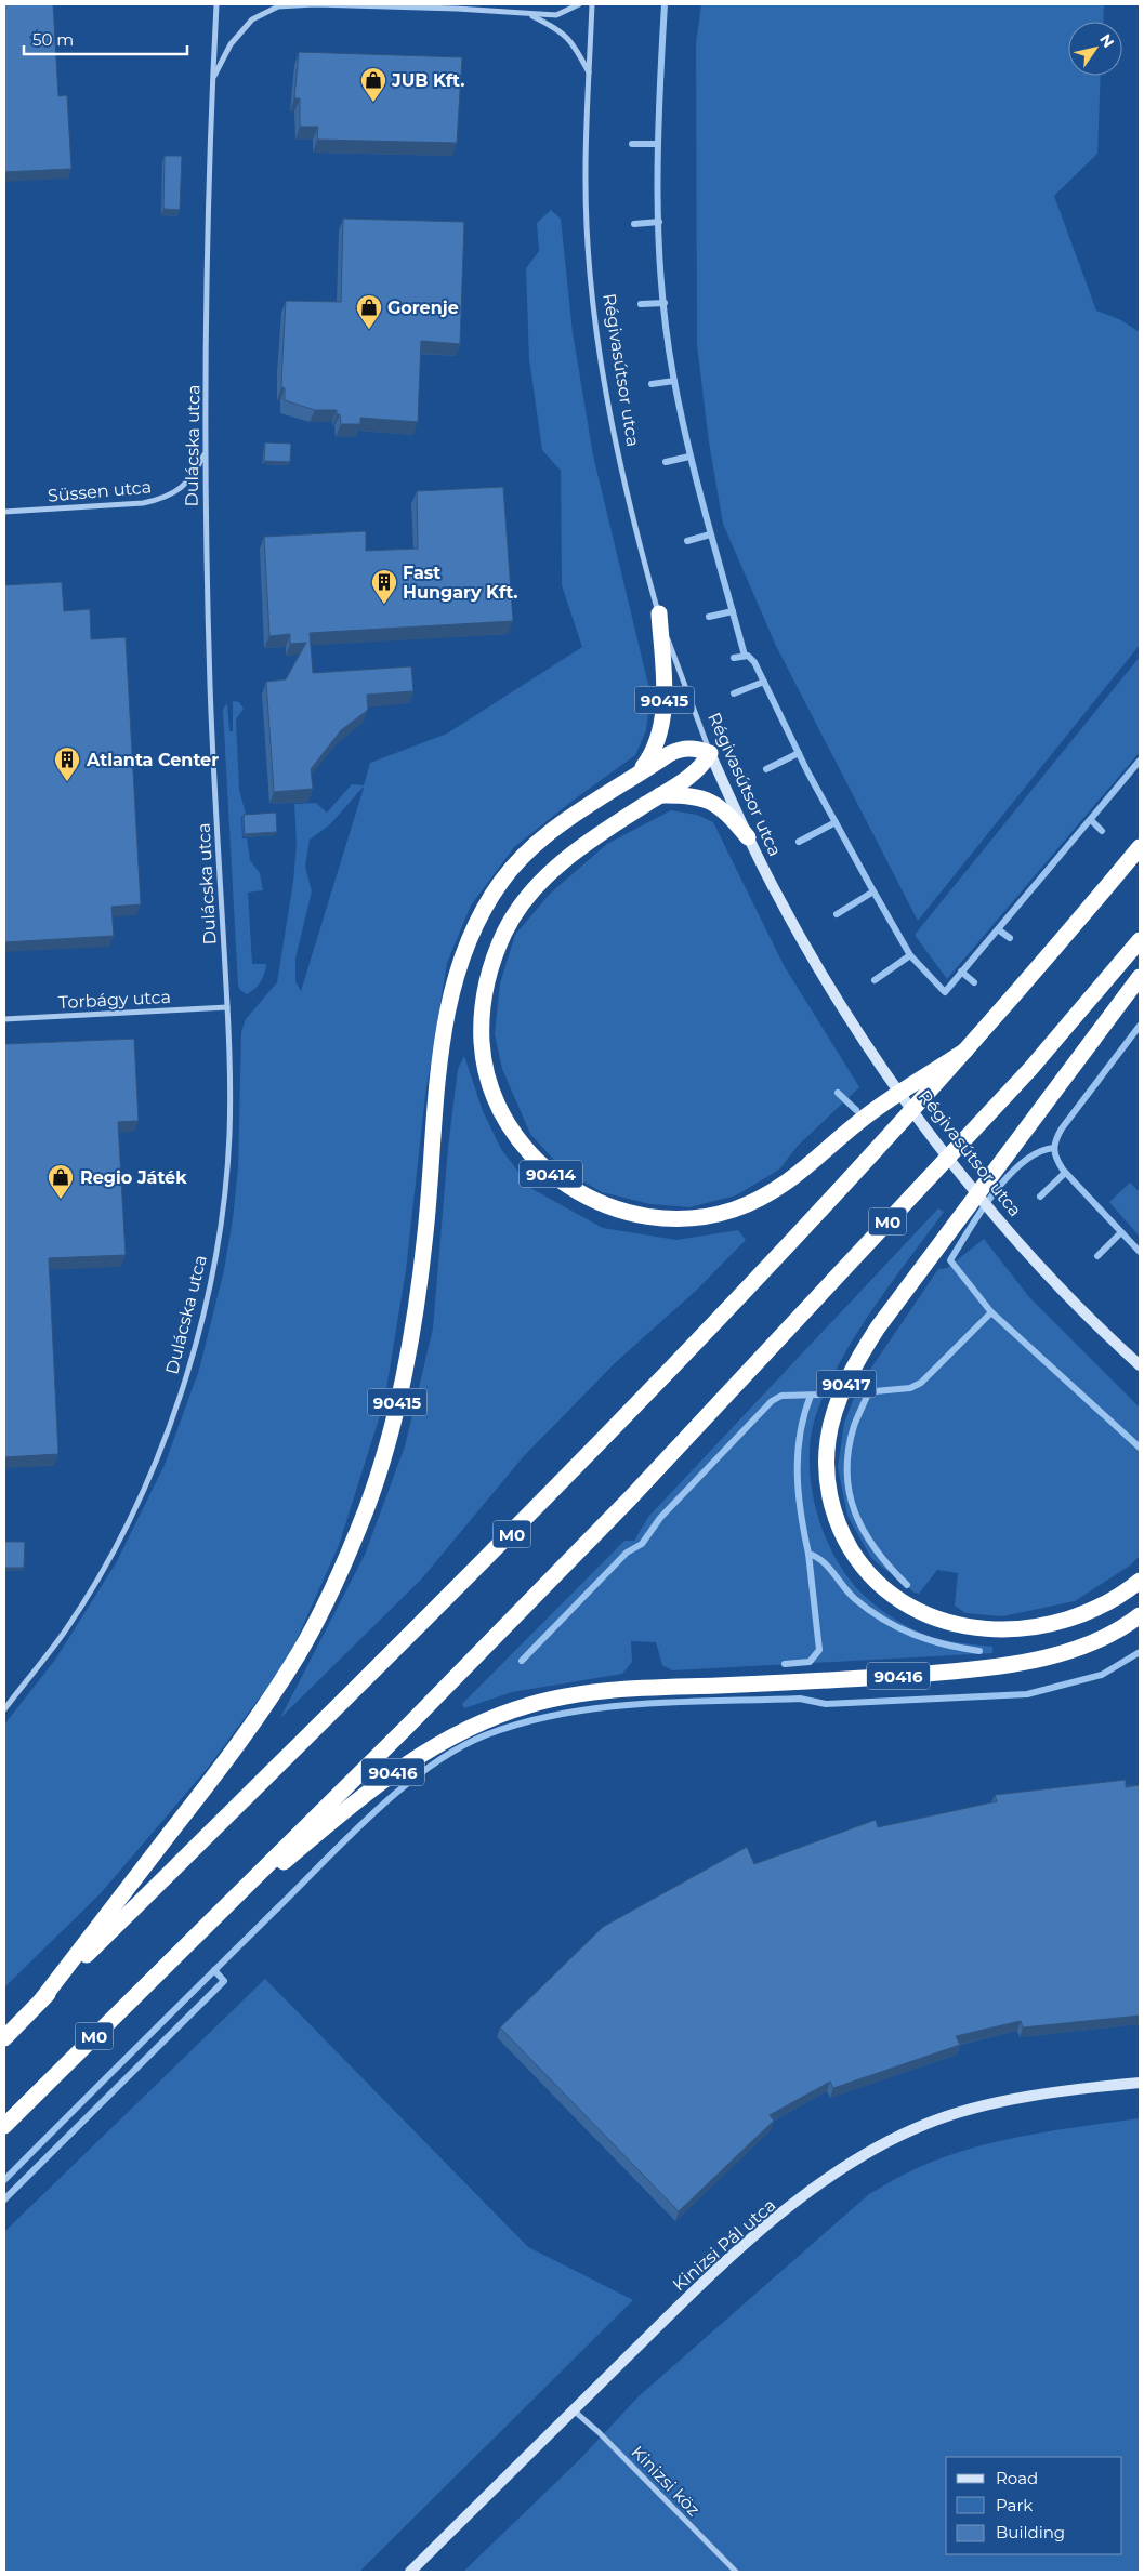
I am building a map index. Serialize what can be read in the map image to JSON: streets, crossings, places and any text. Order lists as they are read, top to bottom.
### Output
{
  "streets": {
    "highway": [
      "90415",
      "90414",
      "M0",
      "90417",
      "90416"
    ],
    "street": [
      "Régivasútsor utca",
      "Dulácska utca",
      "Süssen utca",
      "Torbágy utca",
      "Kinizsi Pál utca",
      "Kinizsi köz"
    ]
  },
  "crossings": [
    ["Régivasútsor utca", "90415"],
    ["Régivasútsor utca", "90414"],
    ["Dulácska utca", "Süssen utca"],
    ["Dulácska utca", "Torbágy utca"],
    ["90415", "90414"],
    ["90415", "M0"],
    ["90414", "M0"],
    ["M0", "90416"],
    ["Kinizsi Pál utca", "Kinizsi köz"]
  ],
  "places": {
    "shop": ["JUB Kft.", "Gorenje", "Regio Játék"],
    "building": ["Fast Hungary Kft.", "Atlanta Center"]
  },
  "legend": ["Road", "Park", "Building"],
  "scale_bar": "50 m",
  "north": "top right"
}
